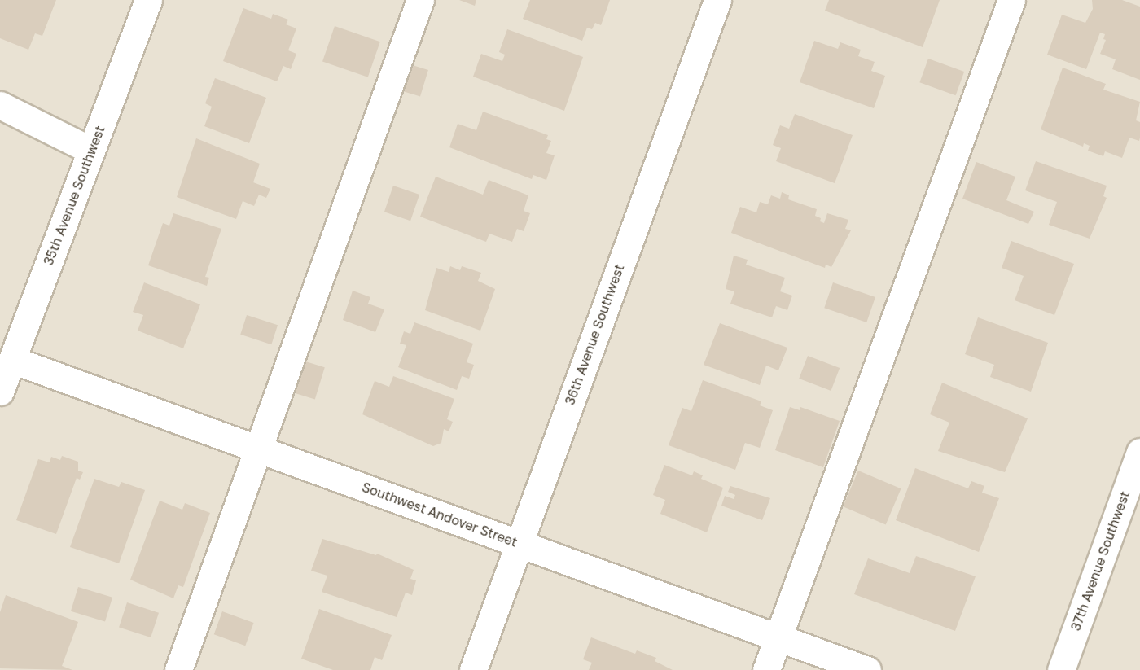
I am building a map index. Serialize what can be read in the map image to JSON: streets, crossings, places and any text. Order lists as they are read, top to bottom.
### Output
{
  "streets": {
    "street": [
      "35th Avenue Southwest",
      "36th Avenue Southwest",
      "Southwest Andover Street",
      "37th Avenue Southwest"
    ]
  },
  "crossings": [
    ["35th Avenue Southwest", "Southwest Andover Street"],
    ["36th Avenue Southwest", "Southwest Andover Street"]
  ]
}
